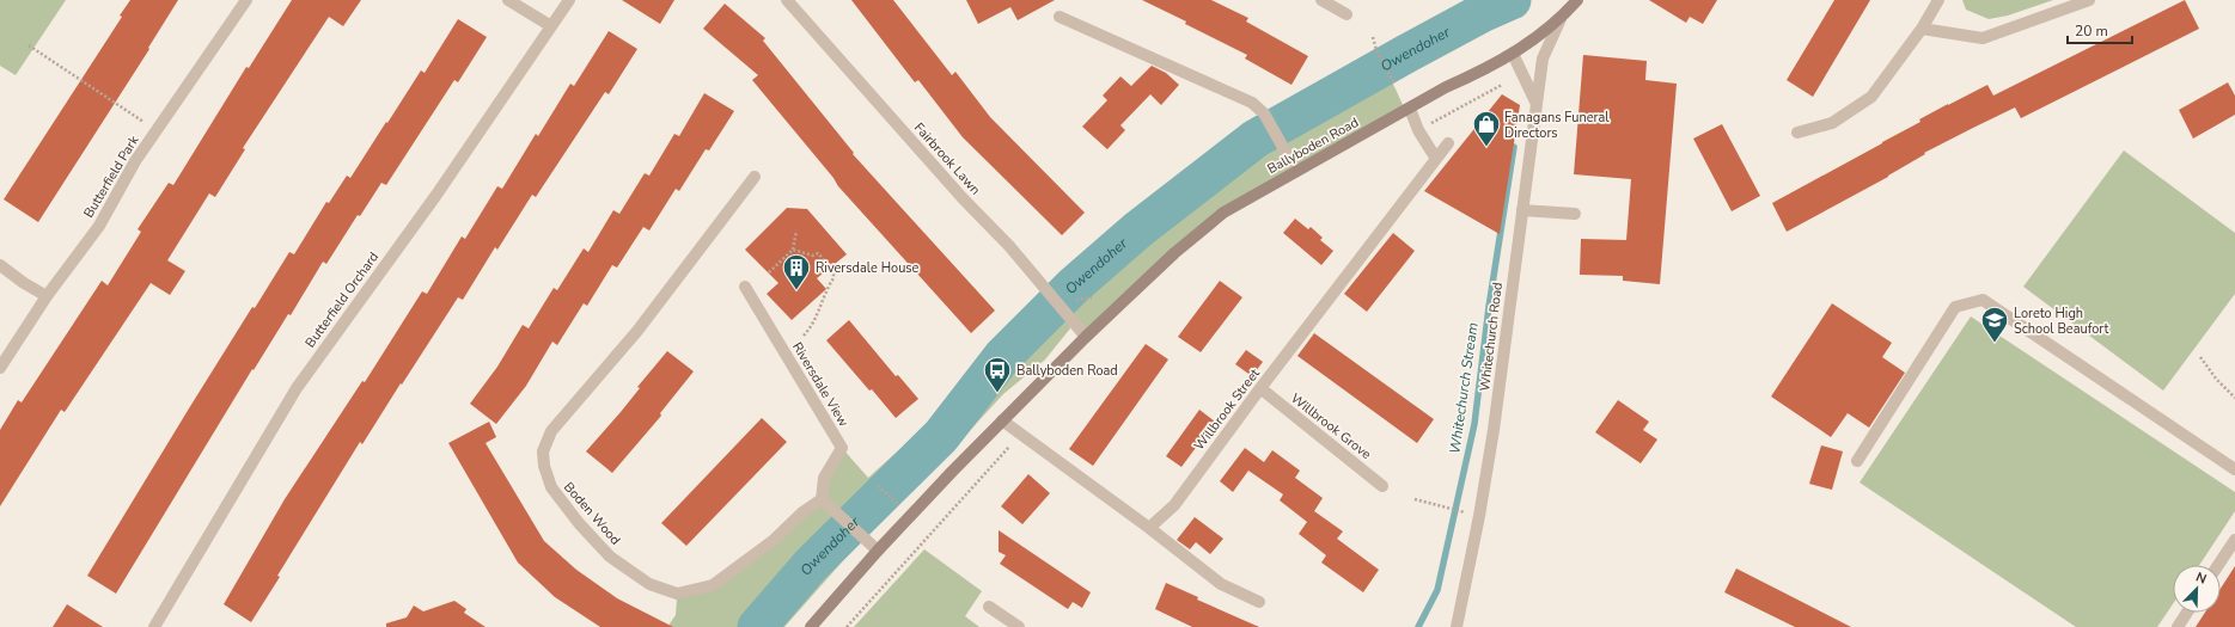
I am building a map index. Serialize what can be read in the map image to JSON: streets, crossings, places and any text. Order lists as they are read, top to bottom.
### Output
{
  "streets": {
    "main road": ["Ballyboden Road"],
    "street": [
      "Fairbrook Lawn",
      "Butterfield Park",
      "Butterfield Orchard",
      "Whitechurch Road",
      "Riversdale View",
      "Willbrook Street",
      "Willbrook Grove",
      "Boden Wood"
    ]
  },
  "crossings": [
    ["Ballyboden Road", "Fairbrook Lawn"],
    ["Ballyboden Road", "Whitechurch Road"],
    ["Riversdale View", "Boden Wood"],
    ["Willbrook Street", "Willbrook Grove"]
  ],
  "water": ["Owendoher", "Whitechurch Stream"],
  "places": {
    "shop": ["Fanagans Funeral Directors"],
    "building": ["Riversdale House"],
    "school or university": ["Loreto High School Beaufort"],
    "bus stop": ["Ballyboden Road"]
  },
  "scale_bar": "20 m",
  "north": "top right"
}
